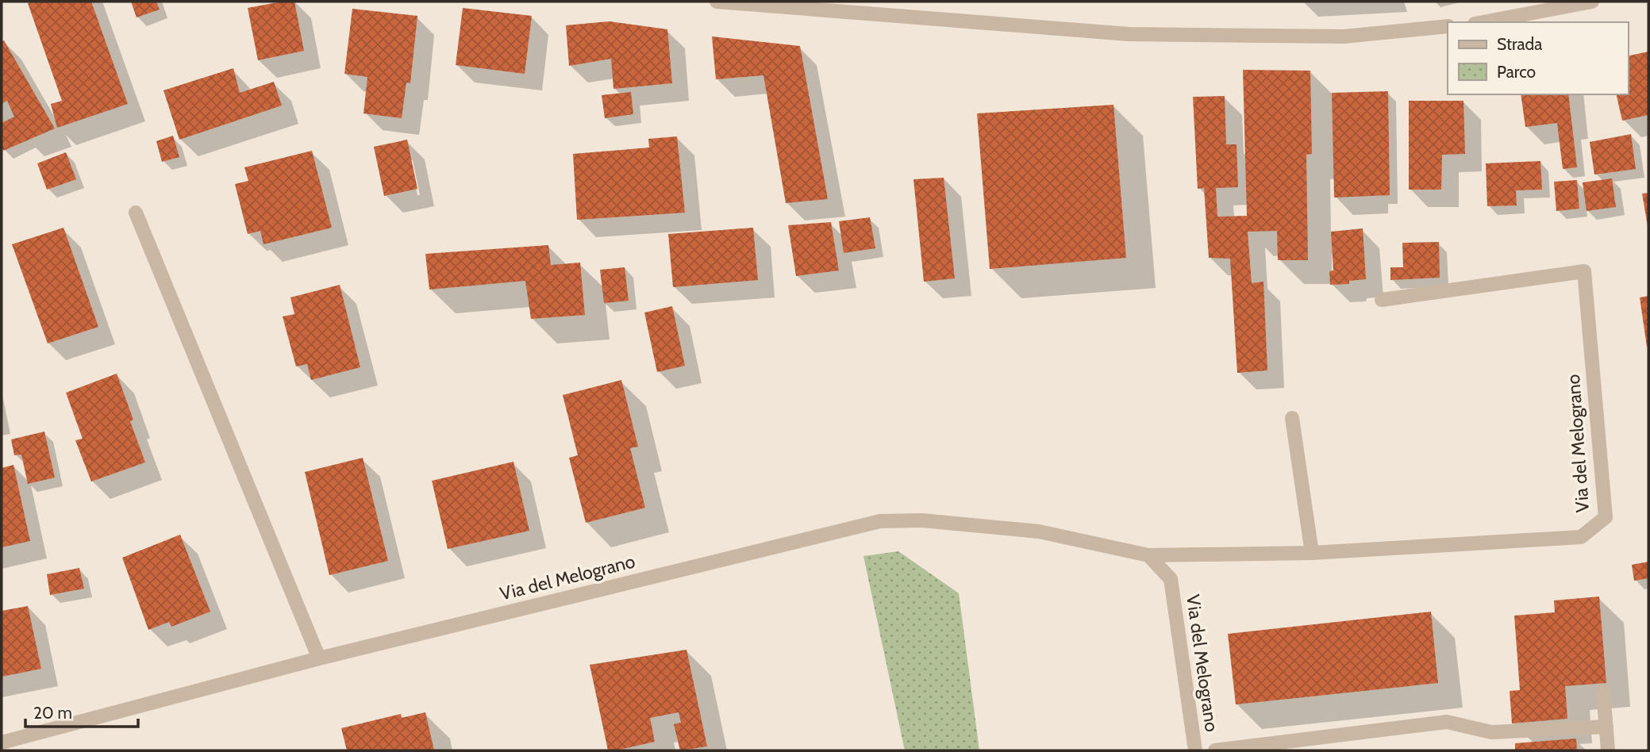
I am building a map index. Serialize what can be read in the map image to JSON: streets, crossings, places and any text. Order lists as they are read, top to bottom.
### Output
{
  "streets": {
    "street": ["Via del Melograno"]
  },
  "legend": ["Strada", "Parco"],
  "scale_bar": "20 m"
}
